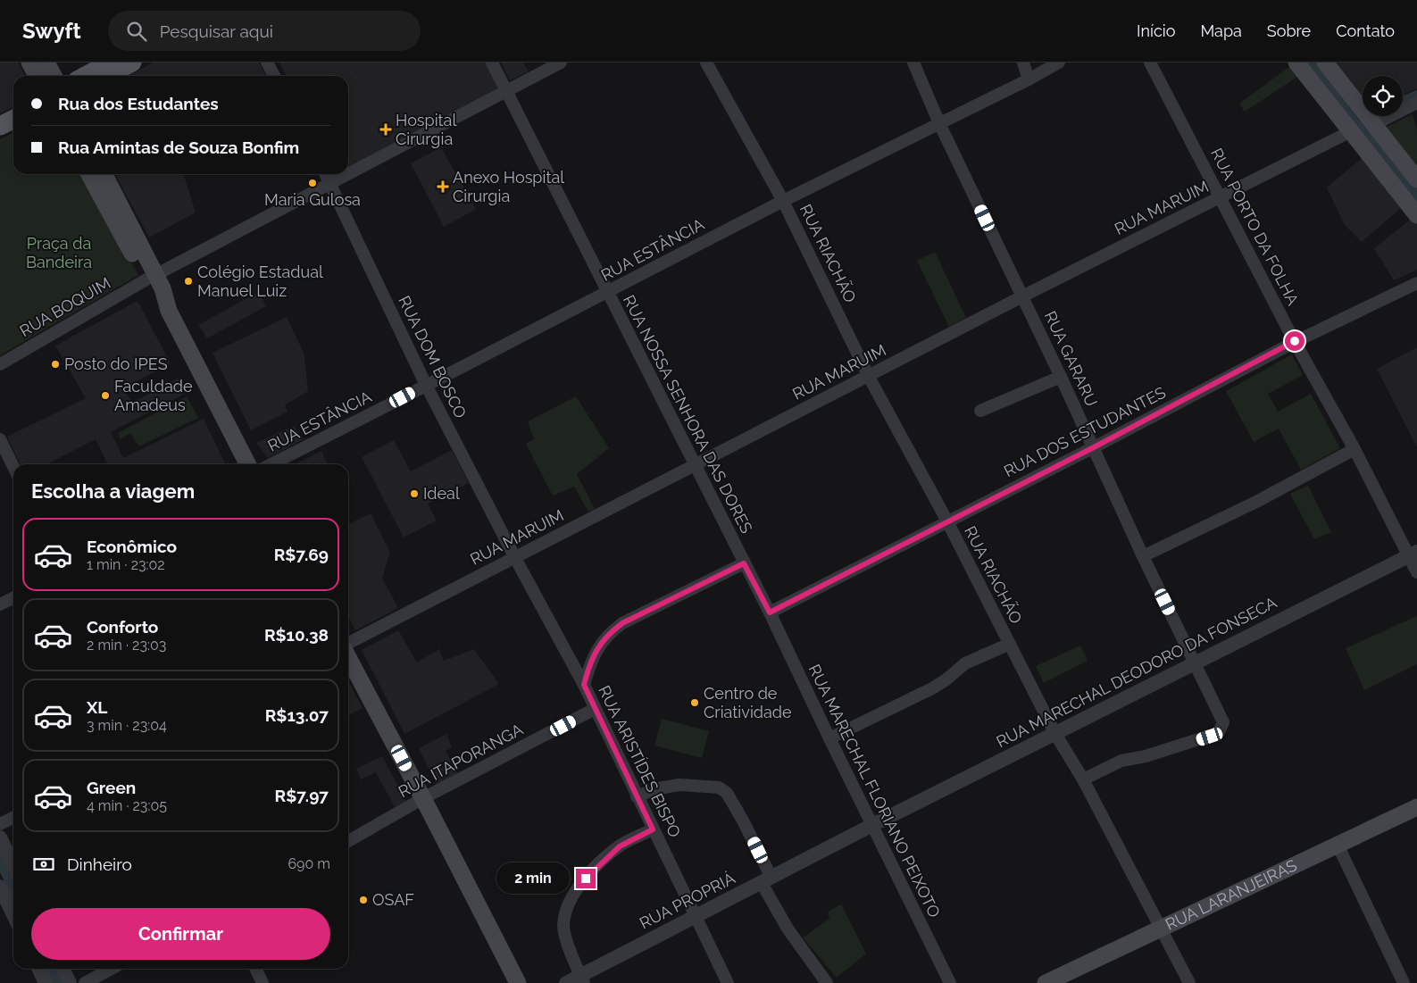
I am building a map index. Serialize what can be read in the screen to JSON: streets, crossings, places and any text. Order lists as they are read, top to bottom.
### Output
{
  "streets": {
    "main road": ["RUA LARANJEIRAS"],
    "street": [
      "RUA MARUIM",
      "RUA PORTO DA FOLHA",
      "RUA ESTÂNCIA",
      "RUA RIACHÃO",
      "RUA BOQUIM",
      "RUA DOM BOSCO",
      "RUA GARARU",
      "RUA NOSSA SENHORA DAS DORES",
      "RUA DOS ESTUDANTES",
      "RUA MARECHAL DEODORO DA FONSECA",
      "RUA ITAPORANGA",
      "RUA ARISTÍDES BISPO",
      "RUA MARECHAL FLORIANO PEIXOTO",
      "RUA PROPRIÁ"
    ]
  },
  "crossings": [
    ["RUA MARUIM", "RUA PORTO DA FOLHA"],
    ["RUA MARUIM", "RUA RIACHÃO"],
    ["RUA MARUIM", "RUA DOM BOSCO"],
    ["RUA MARUIM", "RUA GARARU"],
    ["RUA MARUIM", "RUA NOSSA SENHORA DAS DORES"],
    ["RUA MARUIM", "RUA ARISTÍDES BISPO"],
    ["RUA PORTO DA FOLHA", "RUA DOS ESTUDANTES"],
    ["RUA PORTO DA FOLHA", "RUA MARECHAL DEODORO DA FONSECA"],
    ["RUA ESTÂNCIA", "RUA RIACHÃO"],
    ["RUA ESTÂNCIA", "RUA DOM BOSCO"],
    ["RUA ESTÂNCIA", "RUA GARARU"],
    ["RUA ESTÂNCIA", "RUA NOSSA SENHORA DAS DORES"],
    ["RUA RIACHÃO", "RUA GARARU"],
    ["RUA RIACHÃO", "RUA DOS ESTUDANTES"],
    ["RUA RIACHÃO", "RUA MARECHAL DEODORO DA FONSECA"],
    ["RUA RIACHÃO", "RUA LARANJEIRAS"],
    ["RUA BOQUIM", "RUA DOM BOSCO"],
    ["RUA BOQUIM", "RUA NOSSA SENHORA DAS DORES"],
    ["RUA DOM BOSCO", "RUA ARISTÍDES BISPO"],
    ["RUA GARARU", "RUA DOS ESTUDANTES"],
    ["RUA GARARU", "RUA MARECHAL DEODORO DA FONSECA"],
    ["RUA NOSSA SENHORA DAS DORES", "RUA DOS ESTUDANTES"],
    ["RUA NOSSA SENHORA DAS DORES", "RUA MARECHAL FLORIANO PEIXOTO"],
    ["RUA DOS ESTUDANTES", "RUA MARECHAL FLORIANO PEIXOTO"],
    ["RUA MARECHAL DEODORO DA FONSECA", "RUA MARECHAL FLORIANO PEIXOTO"],
    ["RUA MARECHAL DEODORO DA FONSECA", "RUA PROPRIÁ"],
    ["RUA ITAPORANGA", "RUA ARISTÍDES BISPO"],
    ["RUA ARISTÍDES BISPO", "RUA PROPRIÁ"],
    ["RUA MARECHAL FLORIANO PEIXOTO", "RUA PROPRIÁ"]
  ],
  "parks": ["Praça da Bandeira"],
  "places": {
    "health": ["Hospital Cirurgia", "Anexo Hospital Cirurgia"],
    "other": [
      "Maria Gulosa",
      "Colégio Estadual Manuel Luiz",
      "Posto do IPES",
      "Faculdade Amadeus",
      "Ideal",
      "Centro de Criatividade",
      "OSAF"
    ]
  },
  "page": {
    "header": "Swyft",
    "search": "Pesquisar aqui",
    "nav": [
      "Início",
      "Mapa",
      "Sobre",
      "Contato"
    ],
    "banner": ["Rua dos Estudantes", "Rua Amintas de Souza Bonfim"],
    "heading": "Escolha a viagem",
    "list": [
      {
        "name": "Econômico",
        "note": "1 min · 23:02",
        "value": "R$7.69"
      },
      {
        "name": "Conforto",
        "note": "2 min · 23:03",
        "value": "R$10.38"
      },
      {
        "name": "XL",
        "note": "3 min · 23:04",
        "value": "R$13.07"
      },
      {
        "name": "Green",
        "note": "4 min · 23:05",
        "value": "R$7.97"
      }
    ],
    "pay": ["Dinheiro", "690 m"],
    "bubble": "2 min",
    "buttons": "Confirmar"
  }
}
